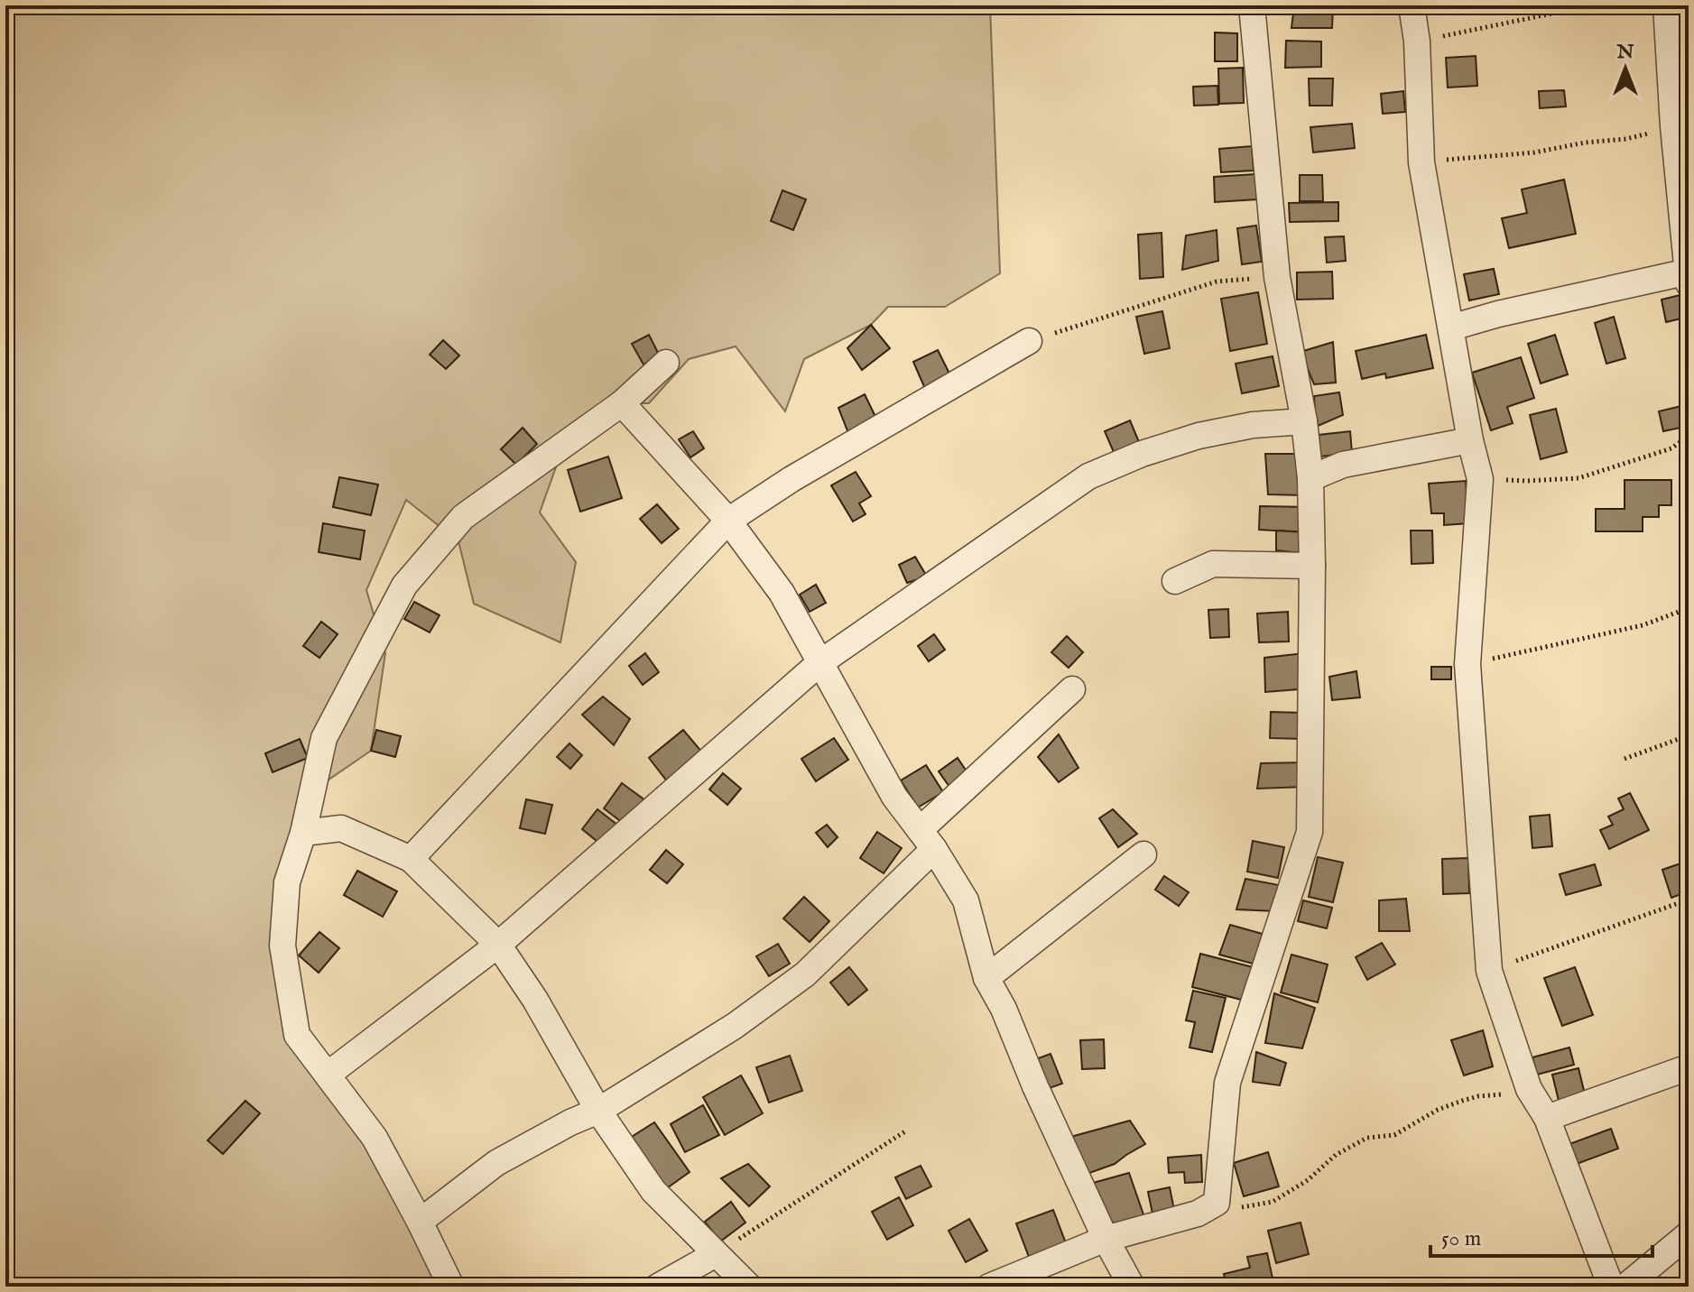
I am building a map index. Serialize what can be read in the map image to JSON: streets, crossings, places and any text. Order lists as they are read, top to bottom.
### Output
{
  "scale_bar": "50 m",
  "north": "top"
}
